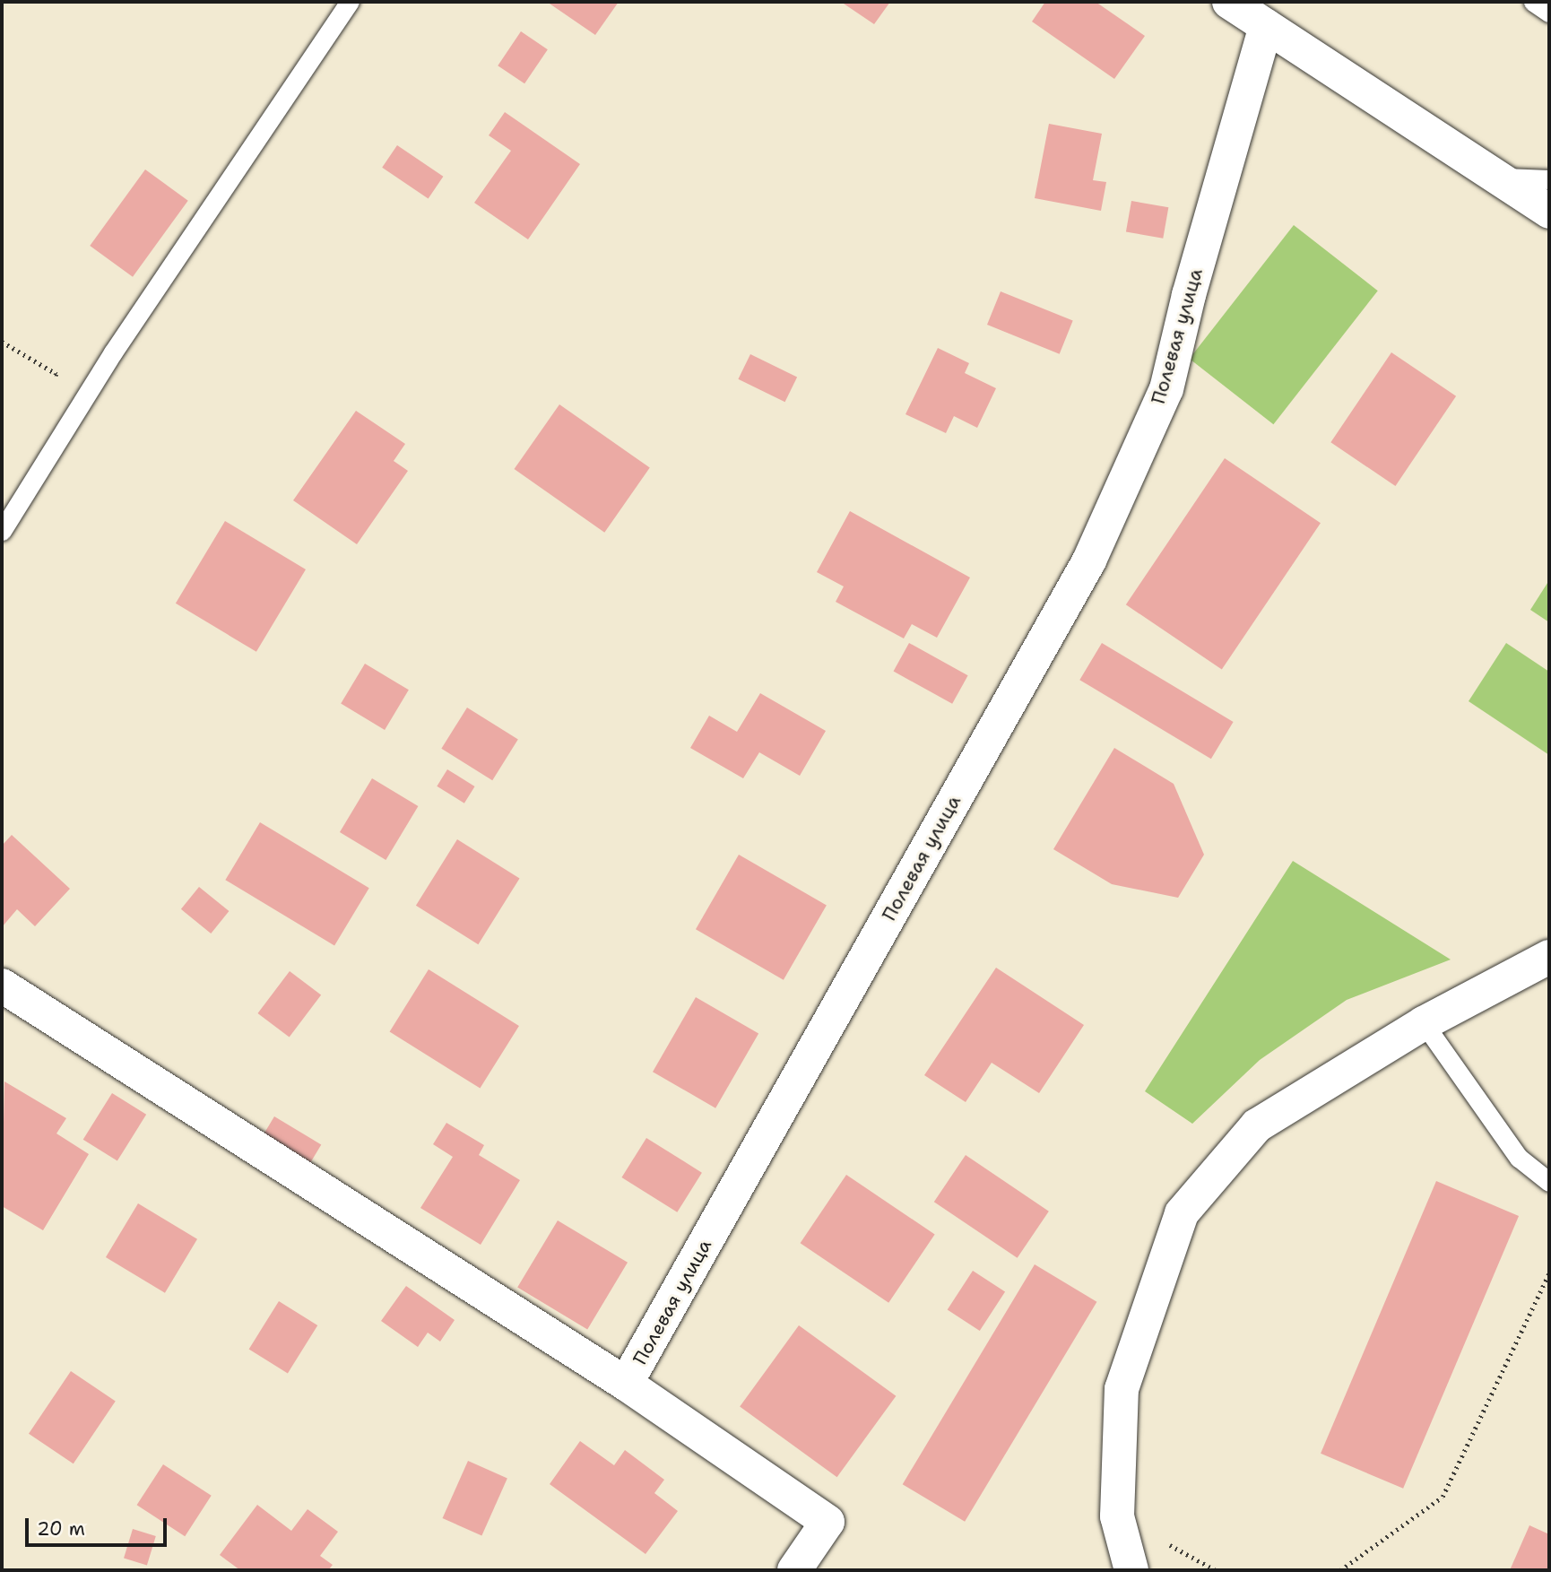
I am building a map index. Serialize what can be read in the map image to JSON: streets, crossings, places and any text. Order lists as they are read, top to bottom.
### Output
{
  "streets": {
    "street": ["Полевая улица"]
  },
  "scale_bar": "20 m"
}
